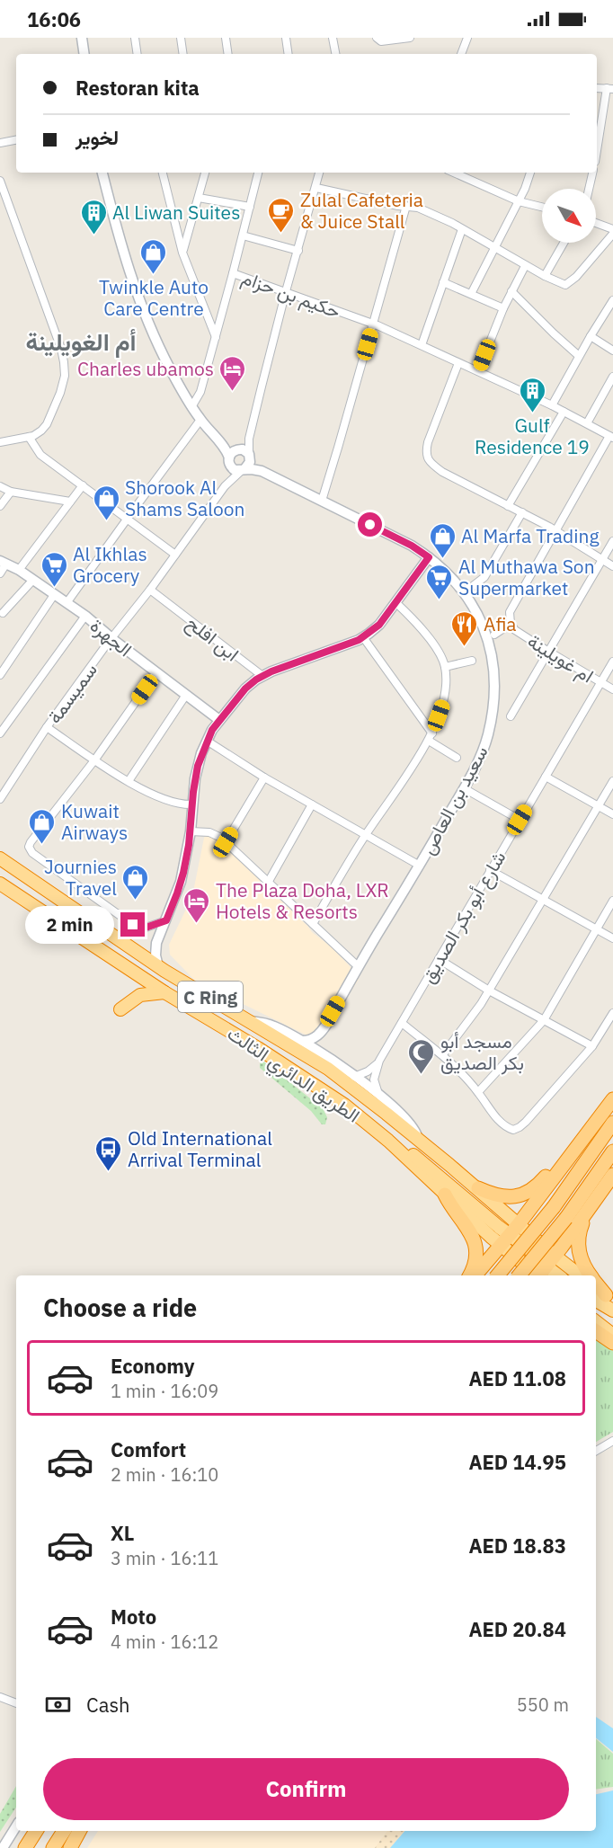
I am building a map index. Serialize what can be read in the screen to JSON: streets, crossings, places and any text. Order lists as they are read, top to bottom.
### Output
{
  "streets": {
    "highway": ["C Ring", "الطريق الدائري الثالث"],
    "street": [
      "حكيم بن حزام",
      "الجهرة",
      "ابن افلح",
      "ام غويلينة",
      "سميسمة",
      "سعيد بن العاص",
      "شارع أبو بكر الصديق"
    ]
  },
  "crossings": [
    ["حكيم بن حزام", "سميسمة"],
    ["الجهرة", "سميسمة"],
    ["ابن افلح", "سميسمة"],
    ["ام غويلينة", "شارع أبو بكر الصديق"],
    ["سميسمة", "سعيد بن العاص"],
    ["سعيد بن العاص", "الطريق الدائري الثالث"],
    ["شارع أبو بكر الصديق", "الطريق الدائري الثالث"],
    ["C Ring", "الطريق الدائري الثالث"]
  ],
  "districts": ["أم الغويلينة"],
  "places": {
    "cafe": ["Zulal Cafeteria & Juice Stall"],
    "building": ["Al Liwan Suites", "Gulf Residence 19"],
    "shop": [
      "Twinkle Auto Care Centre",
      "Shorook Al Shams Saloon",
      "Al Marfa Trading",
      "Kuwait Airways",
      "Journies Travel"
    ],
    "hotel": ["Charles ubamos", "The Plaza Doha, LXR Hotels & Resorts"],
    "supermarket": ["Al Ikhlas Grocery", "Al Muthawa Son Supermarket"],
    "restaurant": ["Afia"],
    "mosque": ["مسجد أبو بكر الصديق"],
    "bus stop": ["Old International Arrival Terminal"]
  },
  "north": "bottom right",
  "page": {
    "status": "16:06",
    "banner": ["Restoran kita", "لخوير"],
    "bubble": "2 min",
    "heading": "Choose a ride",
    "list": [
      {
        "name": "Economy",
        "note": "1 min · 16:09",
        "value": "AED 11.08"
      },
      {
        "name": "Comfort",
        "note": "2 min · 16:10",
        "value": "AED 14.95"
      },
      {
        "name": "XL",
        "note": "3 min · 16:11",
        "value": "AED 18.83"
      },
      {
        "name": "Moto",
        "note": "4 min · 16:12",
        "value": "AED 20.84"
      }
    ],
    "pay": ["Cash", "550 m"],
    "buttons": "Confirm"
  }
}
